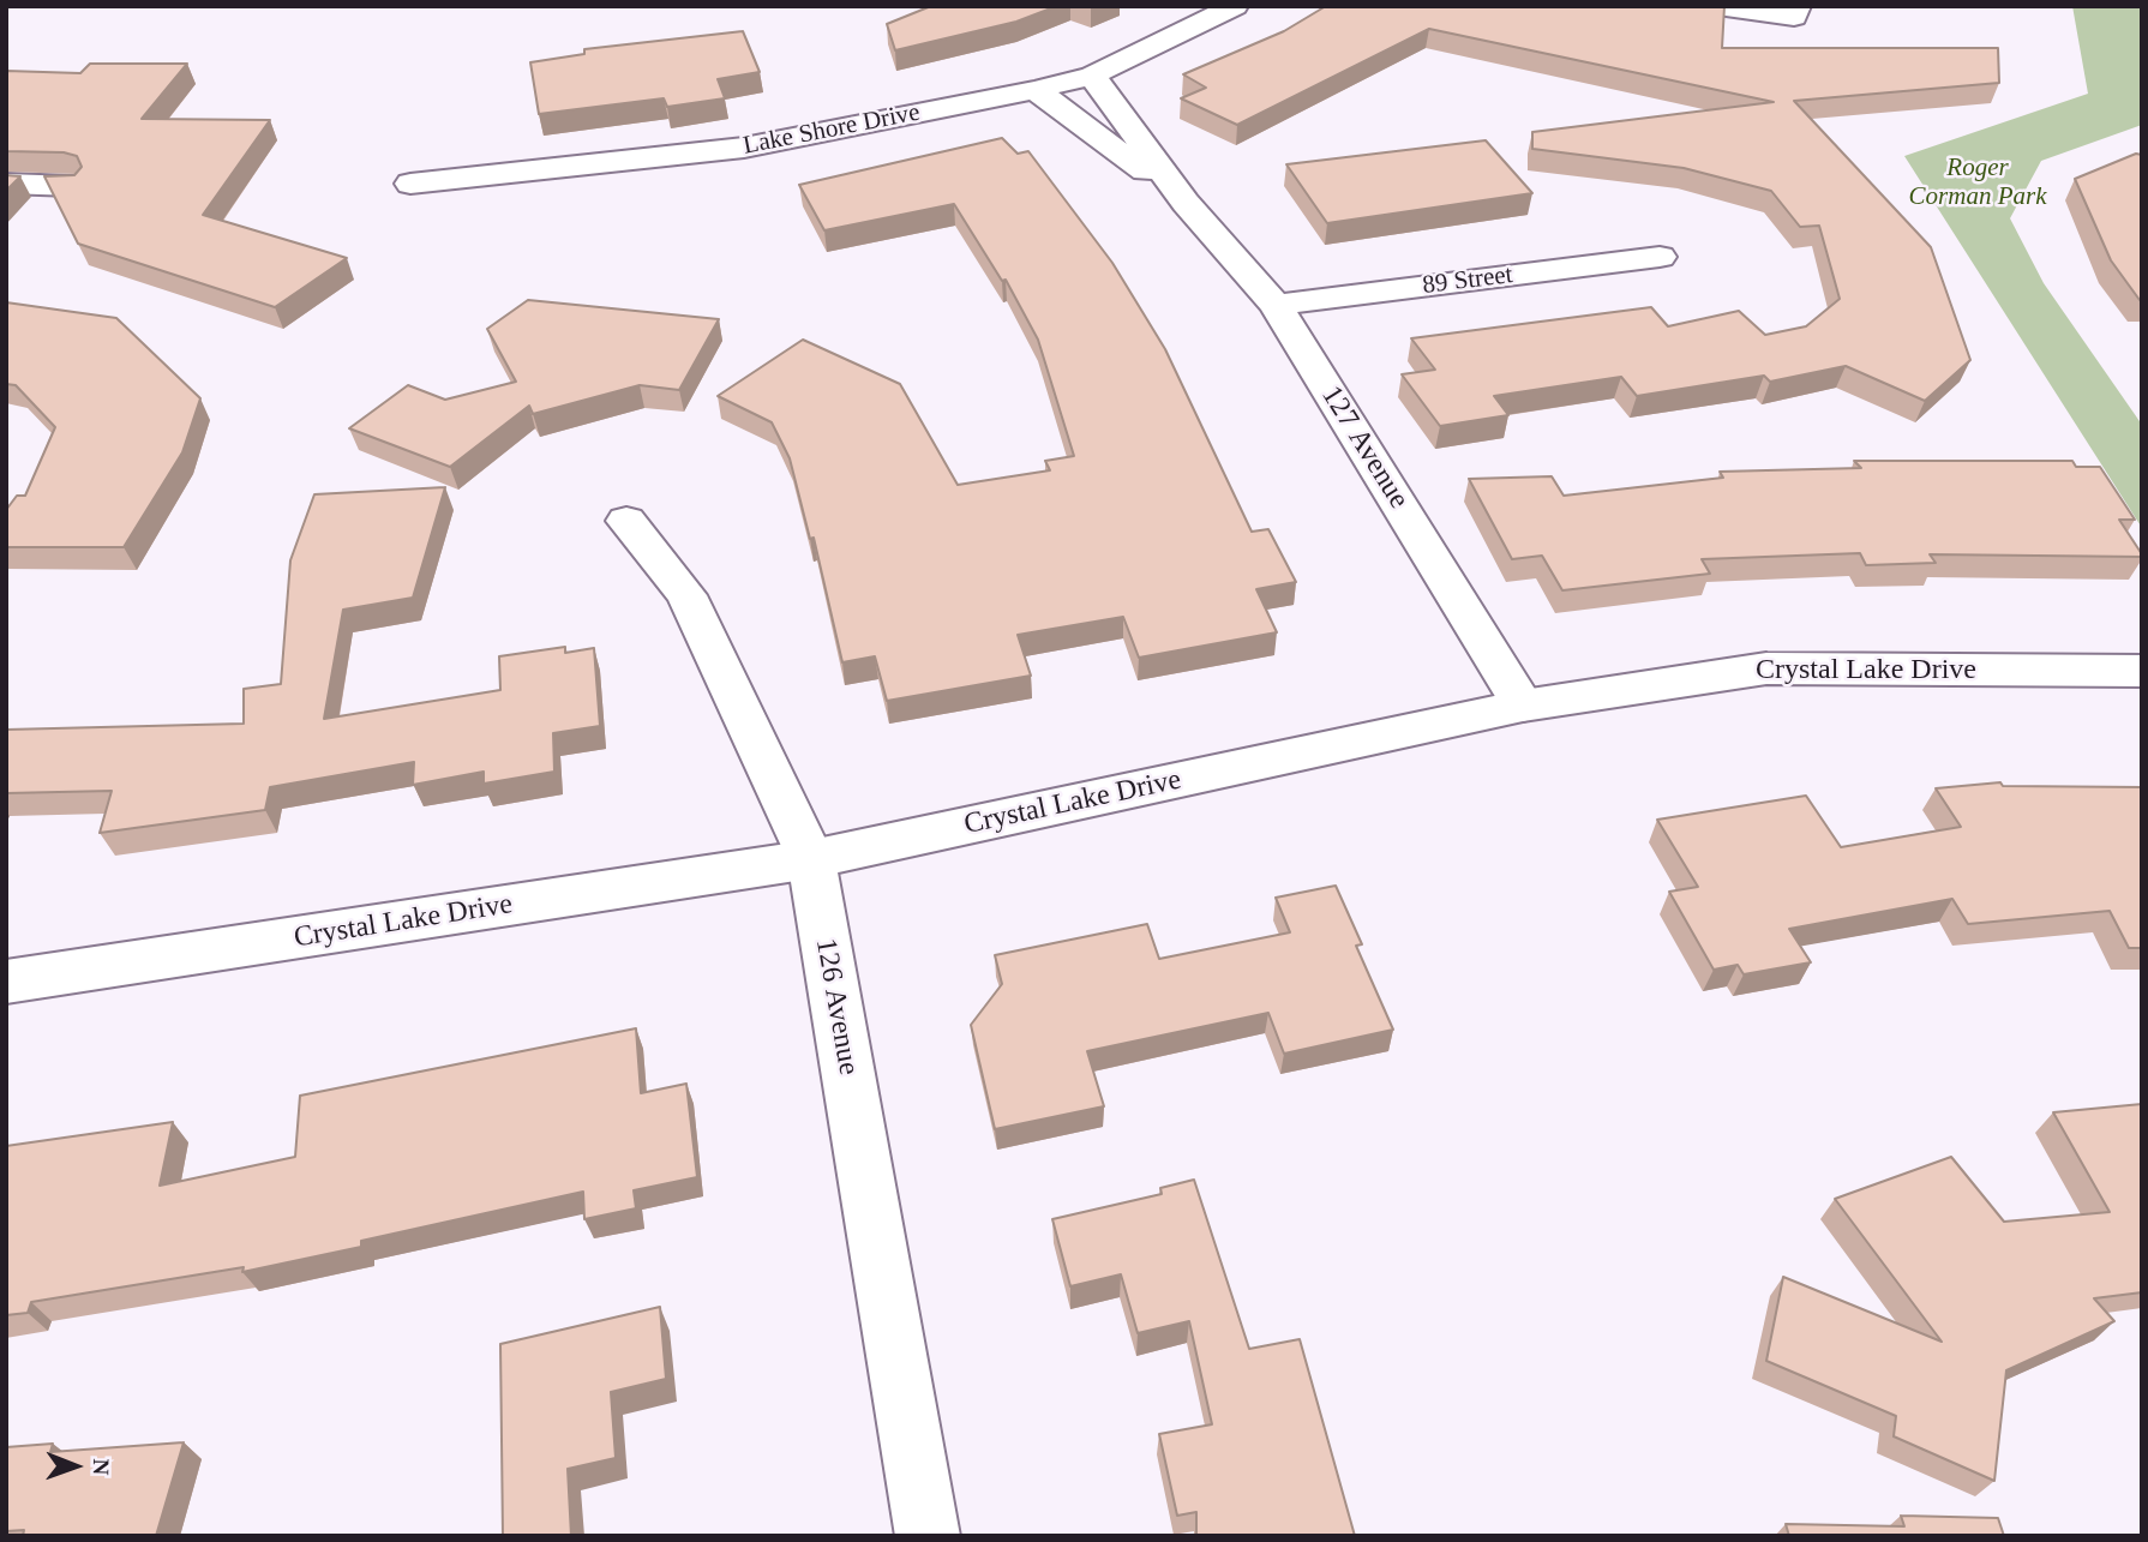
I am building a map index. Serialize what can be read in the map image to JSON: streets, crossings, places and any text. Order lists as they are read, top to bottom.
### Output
{
  "streets": {
    "street": [
      "Lake Shore Drive",
      "89 Street",
      "127 Avenue",
      "Crystal Lake Drive",
      "126 Avenue"
    ]
  },
  "crossings": [
    ["Lake Shore Drive", "127 Avenue"],
    ["89 Street", "127 Avenue"],
    ["127 Avenue", "Crystal Lake Drive"],
    ["Crystal Lake Drive", "126 Avenue"]
  ],
  "parks": ["Roger Corman Park"],
  "north": "right"
}
